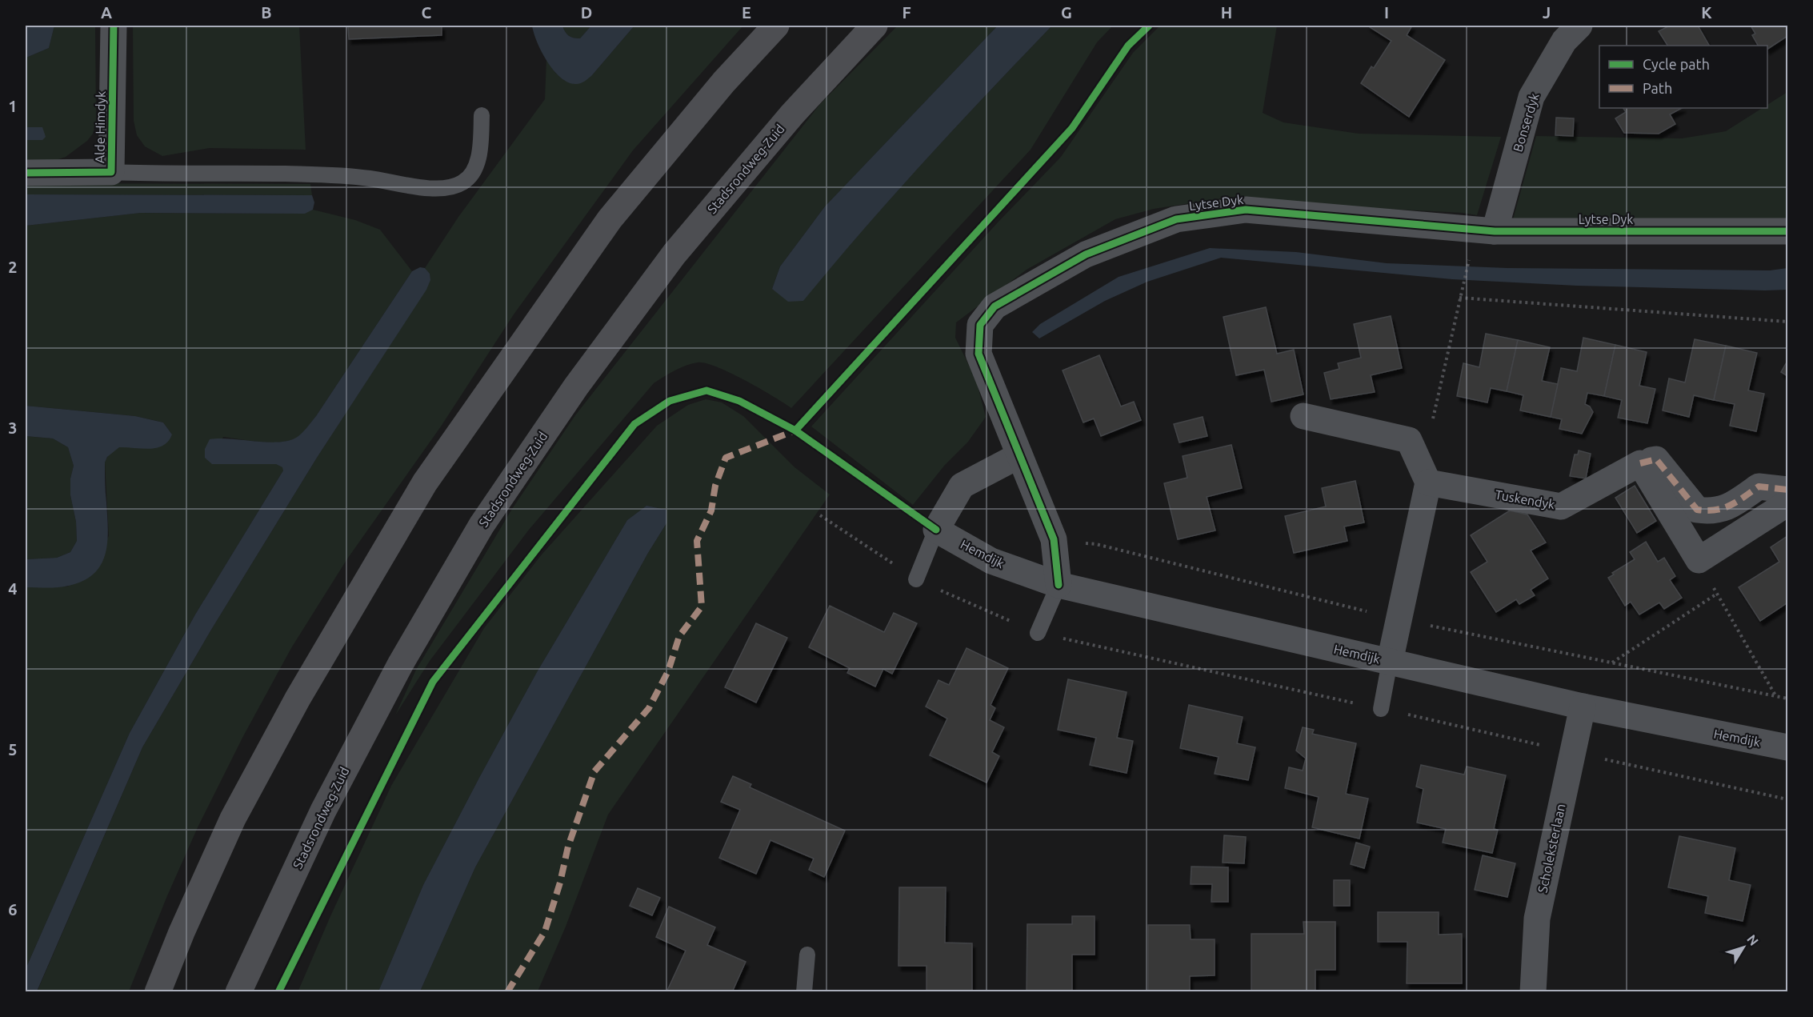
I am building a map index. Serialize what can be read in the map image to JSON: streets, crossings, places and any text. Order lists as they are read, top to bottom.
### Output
{
  "streets": {
    "main road": ["Stadsrondweg-Zuid"],
    "street": [
      "Bonserdyk",
      "Alde Himdyk",
      "Lytse Dyk",
      "Tuskendyk",
      "Hemdijk",
      "Scholeksterlaan"
    ]
  },
  "crossings": [
    ["Bonserdyk", "Lytse Dyk"],
    ["Lytse Dyk", "Hemdijk"],
    ["Hemdijk", "Scholeksterlaan"]
  ],
  "legend": ["Cycle path", "Path"],
  "north": "top right",
  "grid": {
    "columns": [
      "A",
      "B",
      "C",
      "D",
      "E",
      "F",
      "G",
      "H",
      "I",
      "J",
      "K"
    ],
    "rows": [
      "1",
      "2",
      "3",
      "4",
      "5",
      "6"
    ]
  }
}
